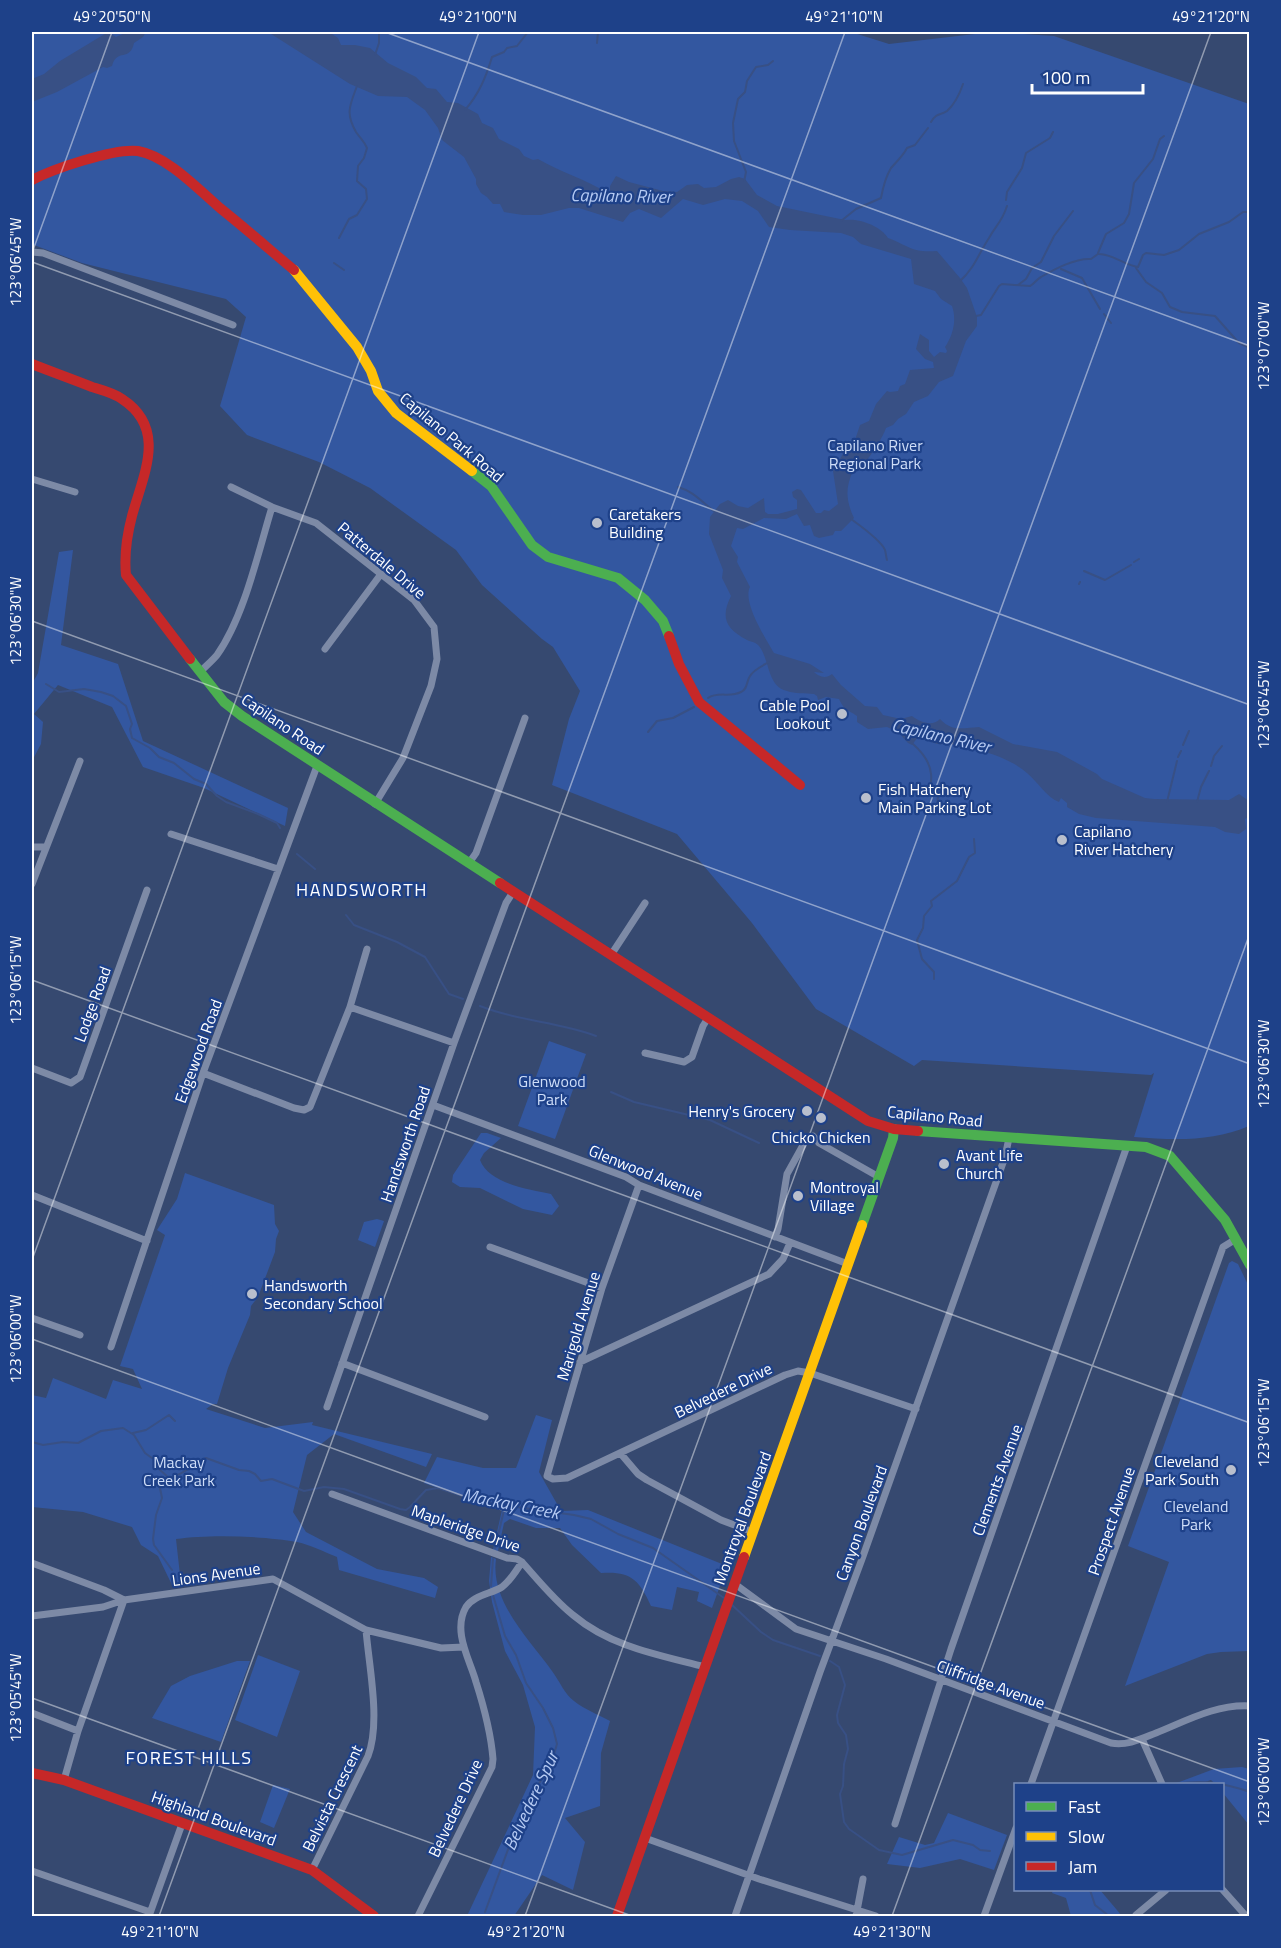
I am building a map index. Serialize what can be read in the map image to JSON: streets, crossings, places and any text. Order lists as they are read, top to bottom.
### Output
{
  "streets": {
    "street": [
      "Capilano Park Road",
      "Patterdale Drive",
      "Capilano Road",
      "Lodge Road",
      "Edgewood Road",
      "Handsworth Road",
      "Glenwood Avenue",
      "Marigold Avenue",
      "Belvedere Drive",
      "Clements Avenue",
      "Montroyal Boulevard",
      "Prospect Avenue",
      "Canyon Boulevard",
      "Mapleridge Drive",
      "Lions Avenue",
      "Cliffridge Avenue",
      "Belvista Crescent",
      "Highland Boulevard"
    ]
  },
  "crossings": [
    ["Patterdale Drive", "Capilano Road"],
    ["Capilano Road", "Edgewood Road"],
    ["Capilano Road", "Handsworth Road"],
    ["Capilano Road", "Clements Avenue"],
    ["Capilano Road", "Montroyal Boulevard"],
    ["Capilano Road", "Prospect Avenue"],
    ["Capilano Road", "Canyon Boulevard"],
    ["Handsworth Road", "Glenwood Avenue"],
    ["Glenwood Avenue", "Marigold Avenue"],
    ["Glenwood Avenue", "Montroyal Boulevard"],
    ["Marigold Avenue", "Belvedere Drive"],
    ["Belvedere Drive", "Montroyal Boulevard"],
    ["Belvedere Drive", "Canyon Boulevard"],
    ["Belvedere Drive", "Mapleridge Drive"],
    ["Belvedere Drive", "Lions Avenue"],
    ["Clements Avenue", "Cliffridge Avenue"],
    ["Montroyal Boulevard", "Mapleridge Drive"],
    ["Montroyal Boulevard", "Cliffridge Avenue"],
    ["Prospect Avenue", "Cliffridge Avenue"],
    ["Canyon Boulevard", "Cliffridge Avenue"],
    ["Lions Avenue", "Belvista Crescent"],
    ["Belvista Crescent", "Highland Boulevard"]
  ],
  "districts": ["HANDSWORTH", "FOREST HILLS"],
  "water": ["Capilano River", "Mackay Creek", "Belvedere Spur"],
  "parks": [
    "Capilano River Regional Park",
    "Glenwood Park",
    "Mackay Creek Park",
    "Cleveland Park"
  ],
  "places": [
    "Caretakers Building",
    "Cable Pool Lookout",
    "Fish Hatchery Main Parking Lot",
    "Capilano River Hatchery",
    "Henry's Grocery",
    "Chicko Chicken",
    "Avant Life Church",
    "Montroyal Village",
    "Handsworth Secondary School",
    "Cleveland Park South"
  ],
  "legend": ["Fast", "Slow", "Jam"],
  "scale_bar": "100 m",
  "coordinates": [
    "49°20'50\"N",
    "49°21'00\"N",
    "49°21'10\"N",
    "49°21'20\"N",
    "123°06'45\"W",
    "123°07'00\"W",
    "123°06'30\"W",
    "123°06'15\"W",
    "123°06'00\"W",
    "123°05'45\"W",
    "49°21'30\"N"
  ]
}
